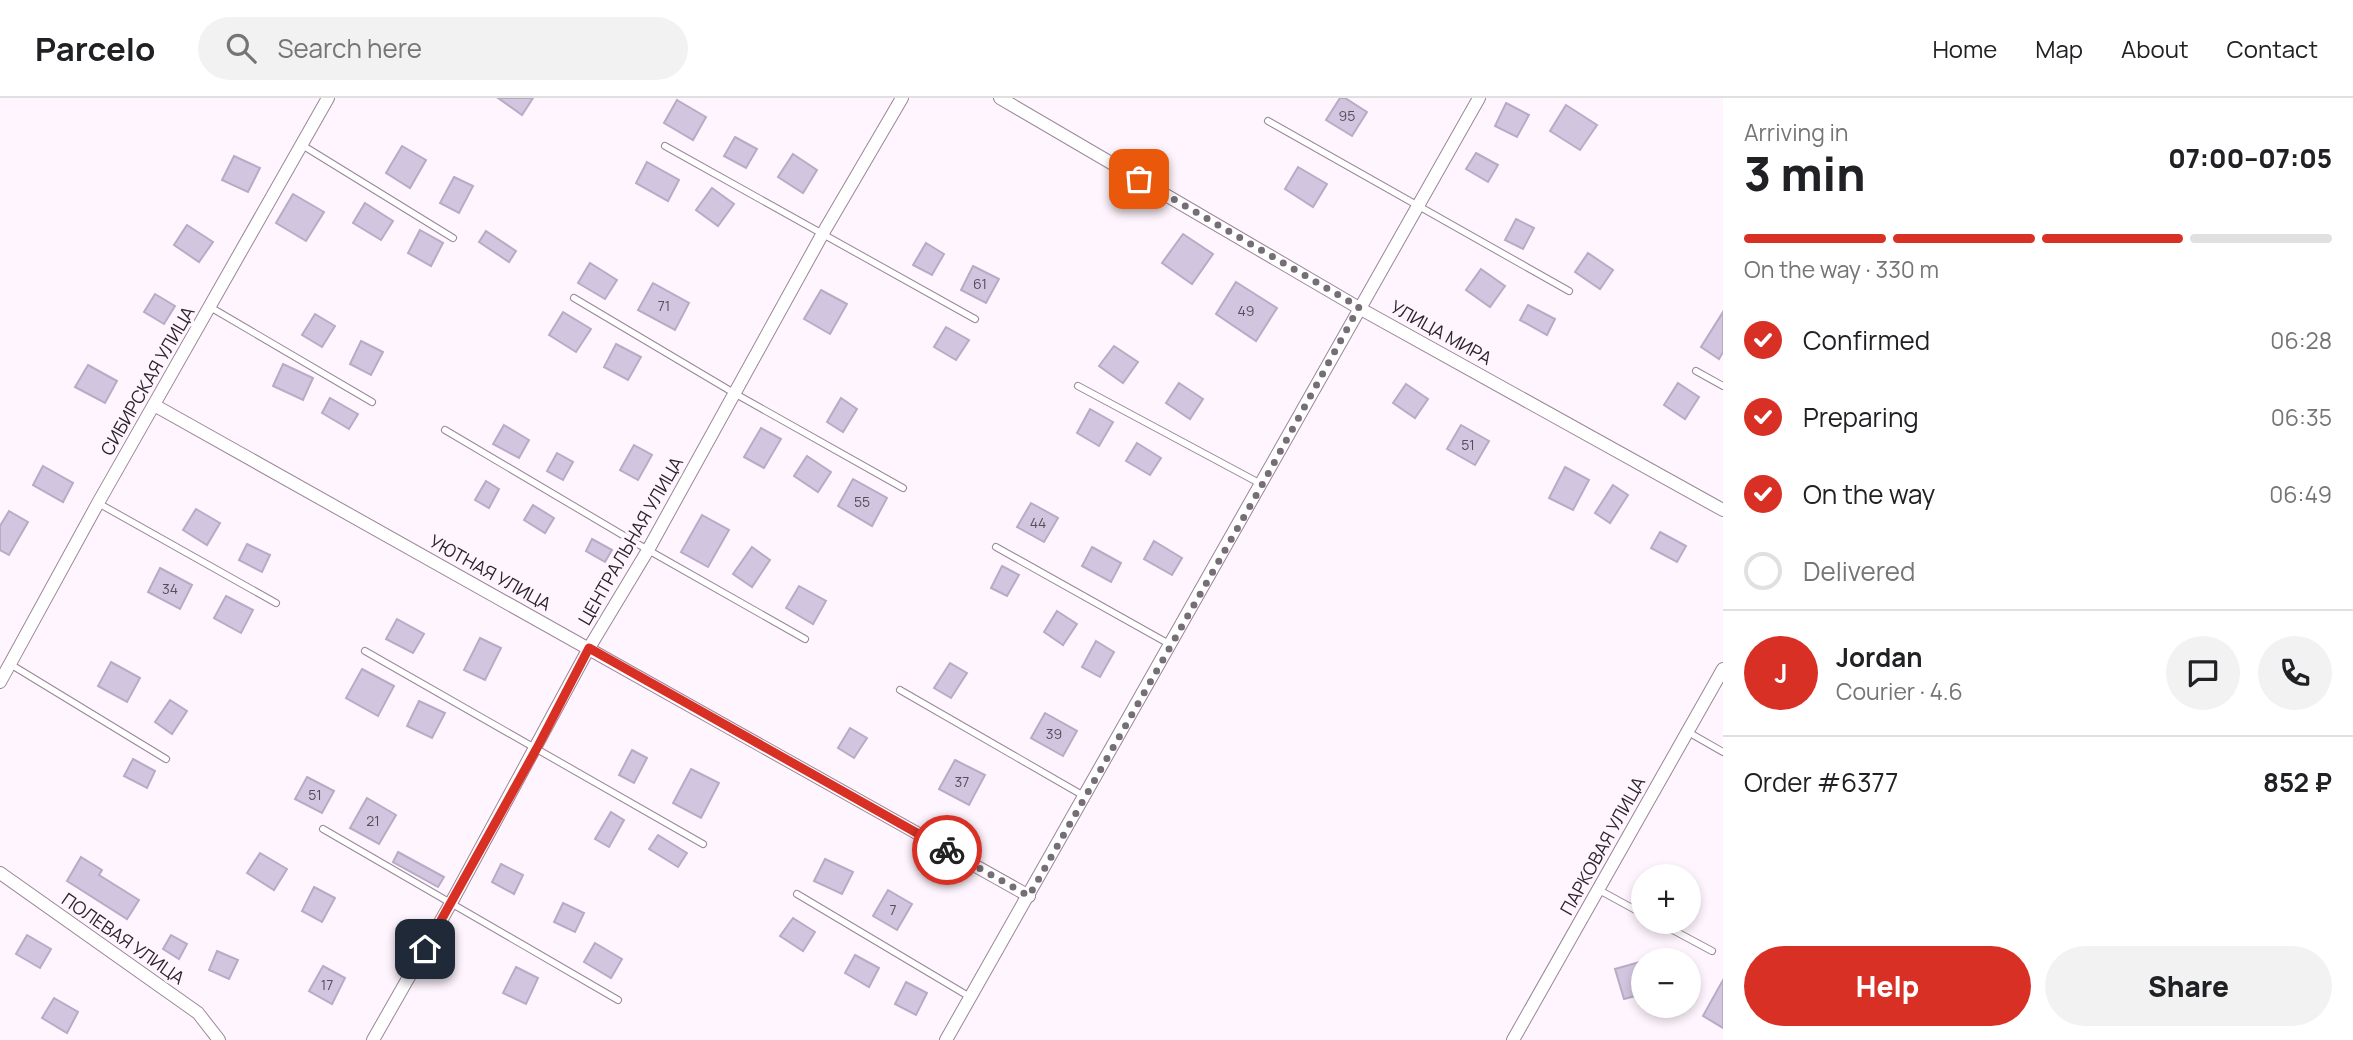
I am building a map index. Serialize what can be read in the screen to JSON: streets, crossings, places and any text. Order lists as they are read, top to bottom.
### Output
{
  "streets": {
    "street": [
      "УЛИЦА МИРА",
      "СИБИРСКАЯ УЛИЦА",
      "ЦЕНТРАЛЬНАЯ УЛИЦА",
      "УЮТНАЯ УЛИЦА",
      "ПАРКОВАЯ УЛИЦА",
      "ПОЛЕВАЯ УЛИЦА"
    ]
  },
  "crossings": [
    ["СИБИРСКАЯ УЛИЦА", "УЮТНАЯ УЛИЦА"],
    ["ЦЕНТРАЛЬНАЯ УЛИЦА", "УЮТНАЯ УЛИЦА"]
  ],
  "house_numbers": [
    "95",
    "61",
    "71",
    "49",
    "51",
    "55",
    "44",
    "34",
    "39",
    "37",
    "51",
    "21",
    "7",
    "17"
  ],
  "page": {
    "header": "Parcelo",
    "search": "Search here",
    "nav": [
      "Home",
      "Map",
      "About",
      "Contact"
    ],
    "heading": ["3 min", "Arriving in", "07:00–07:05"],
    "panel": [
      "Jordan",
      "Courier · 4.6",
      "Order #6377",
      "852 ₽"
    ],
    "bar": "On the way · 330 m",
    "list": [
      ["Confirmed", "06:28"],
      ["Preparing", "06:35"],
      ["On the way", "06:49"],
      "Delivered"
    ],
    "round": "J",
    "map_buttons": ["+", "−"],
    "buttons": ["Help", "Share"]
  }
}
